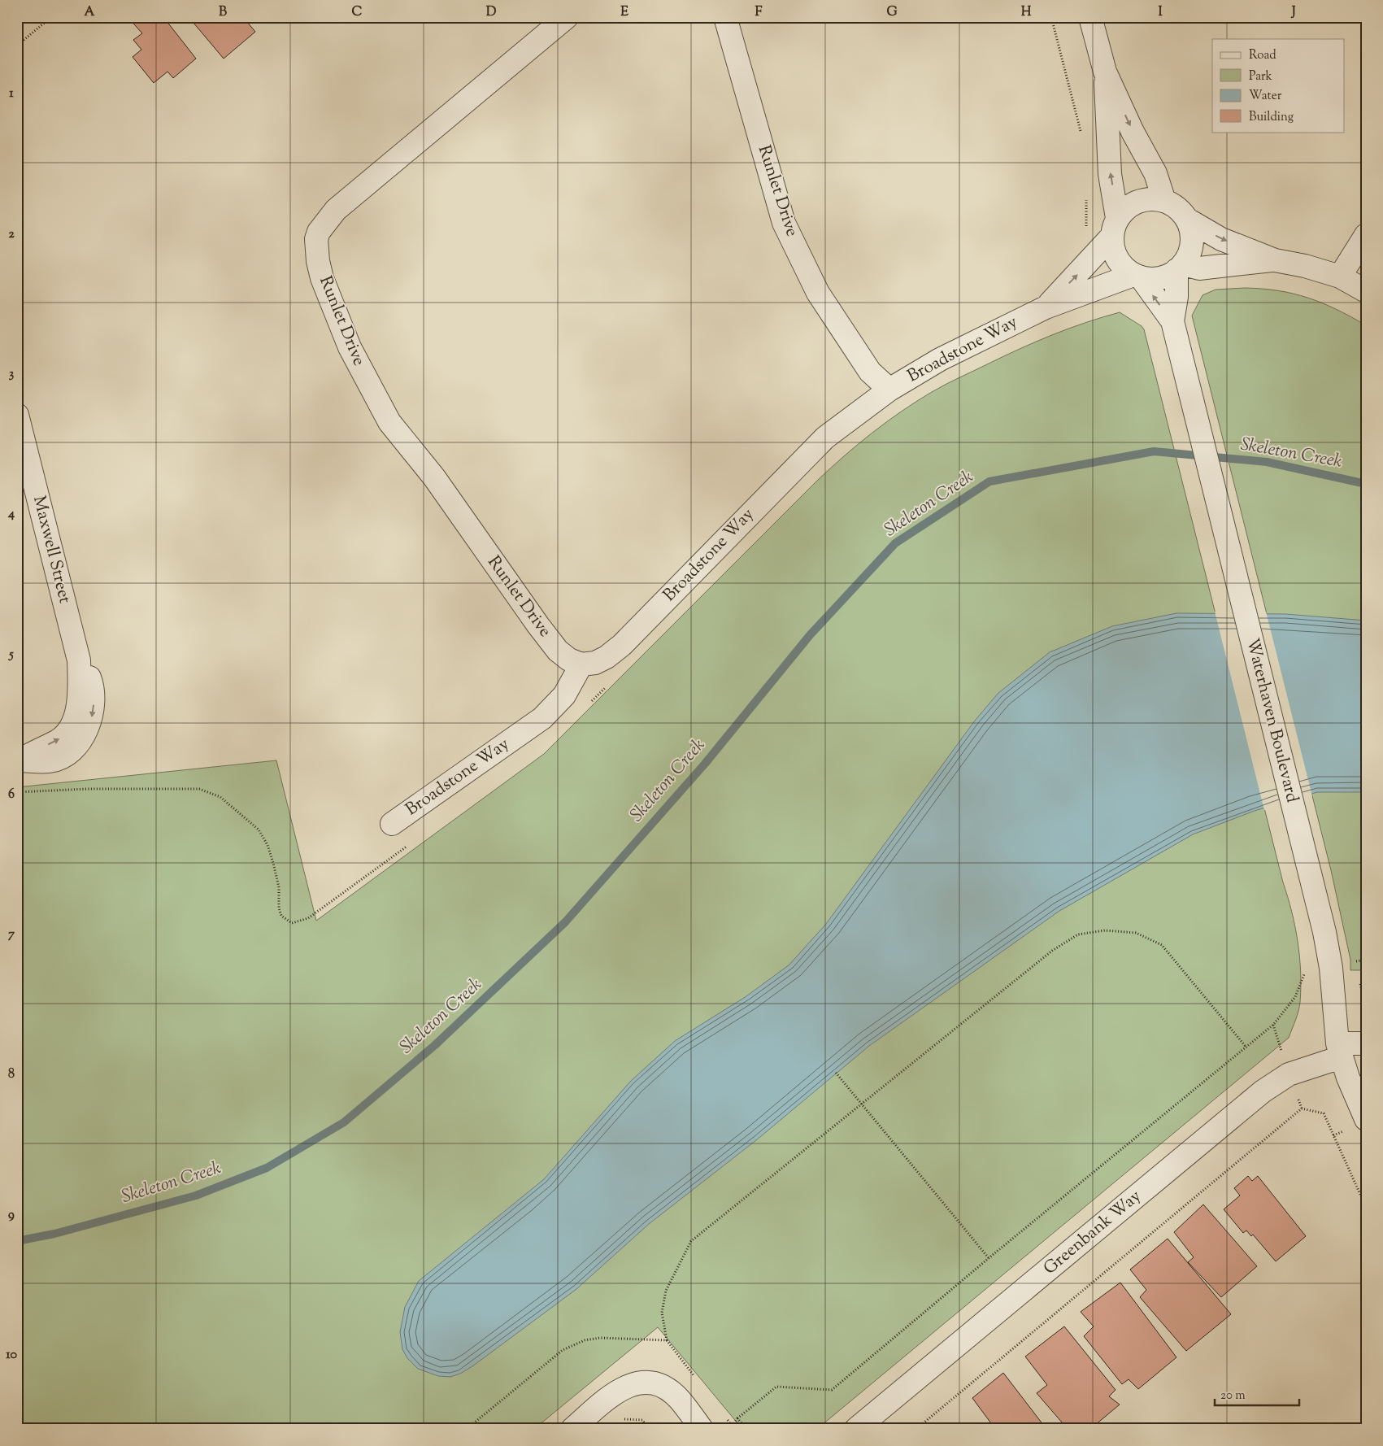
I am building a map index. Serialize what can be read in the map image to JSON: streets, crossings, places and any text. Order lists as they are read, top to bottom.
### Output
{
  "streets": {
    "street": [
      "Runlet Drive",
      "Broadstone Way",
      "Maxwell Street",
      "Waterhaven Boulevard",
      "Greenbank Way"
    ]
  },
  "crossings": [
    ["Runlet Drive", "Broadstone Way"],
    ["Broadstone Way", "Waterhaven Boulevard"],
    ["Waterhaven Boulevard", "Greenbank Way"]
  ],
  "water": ["Skeleton Creek"],
  "legend": [
    "Road",
    "Park",
    "Water",
    "Building"
  ],
  "scale_bar": "20 m",
  "grid": {
    "columns": [
      "A",
      "B",
      "C",
      "D",
      "E",
      "F",
      "G",
      "H",
      "I",
      "J"
    ],
    "rows": [
      "1",
      "2",
      "3",
      "4",
      "5",
      "6",
      "7",
      "8",
      "9",
      "10"
    ]
  }
}
